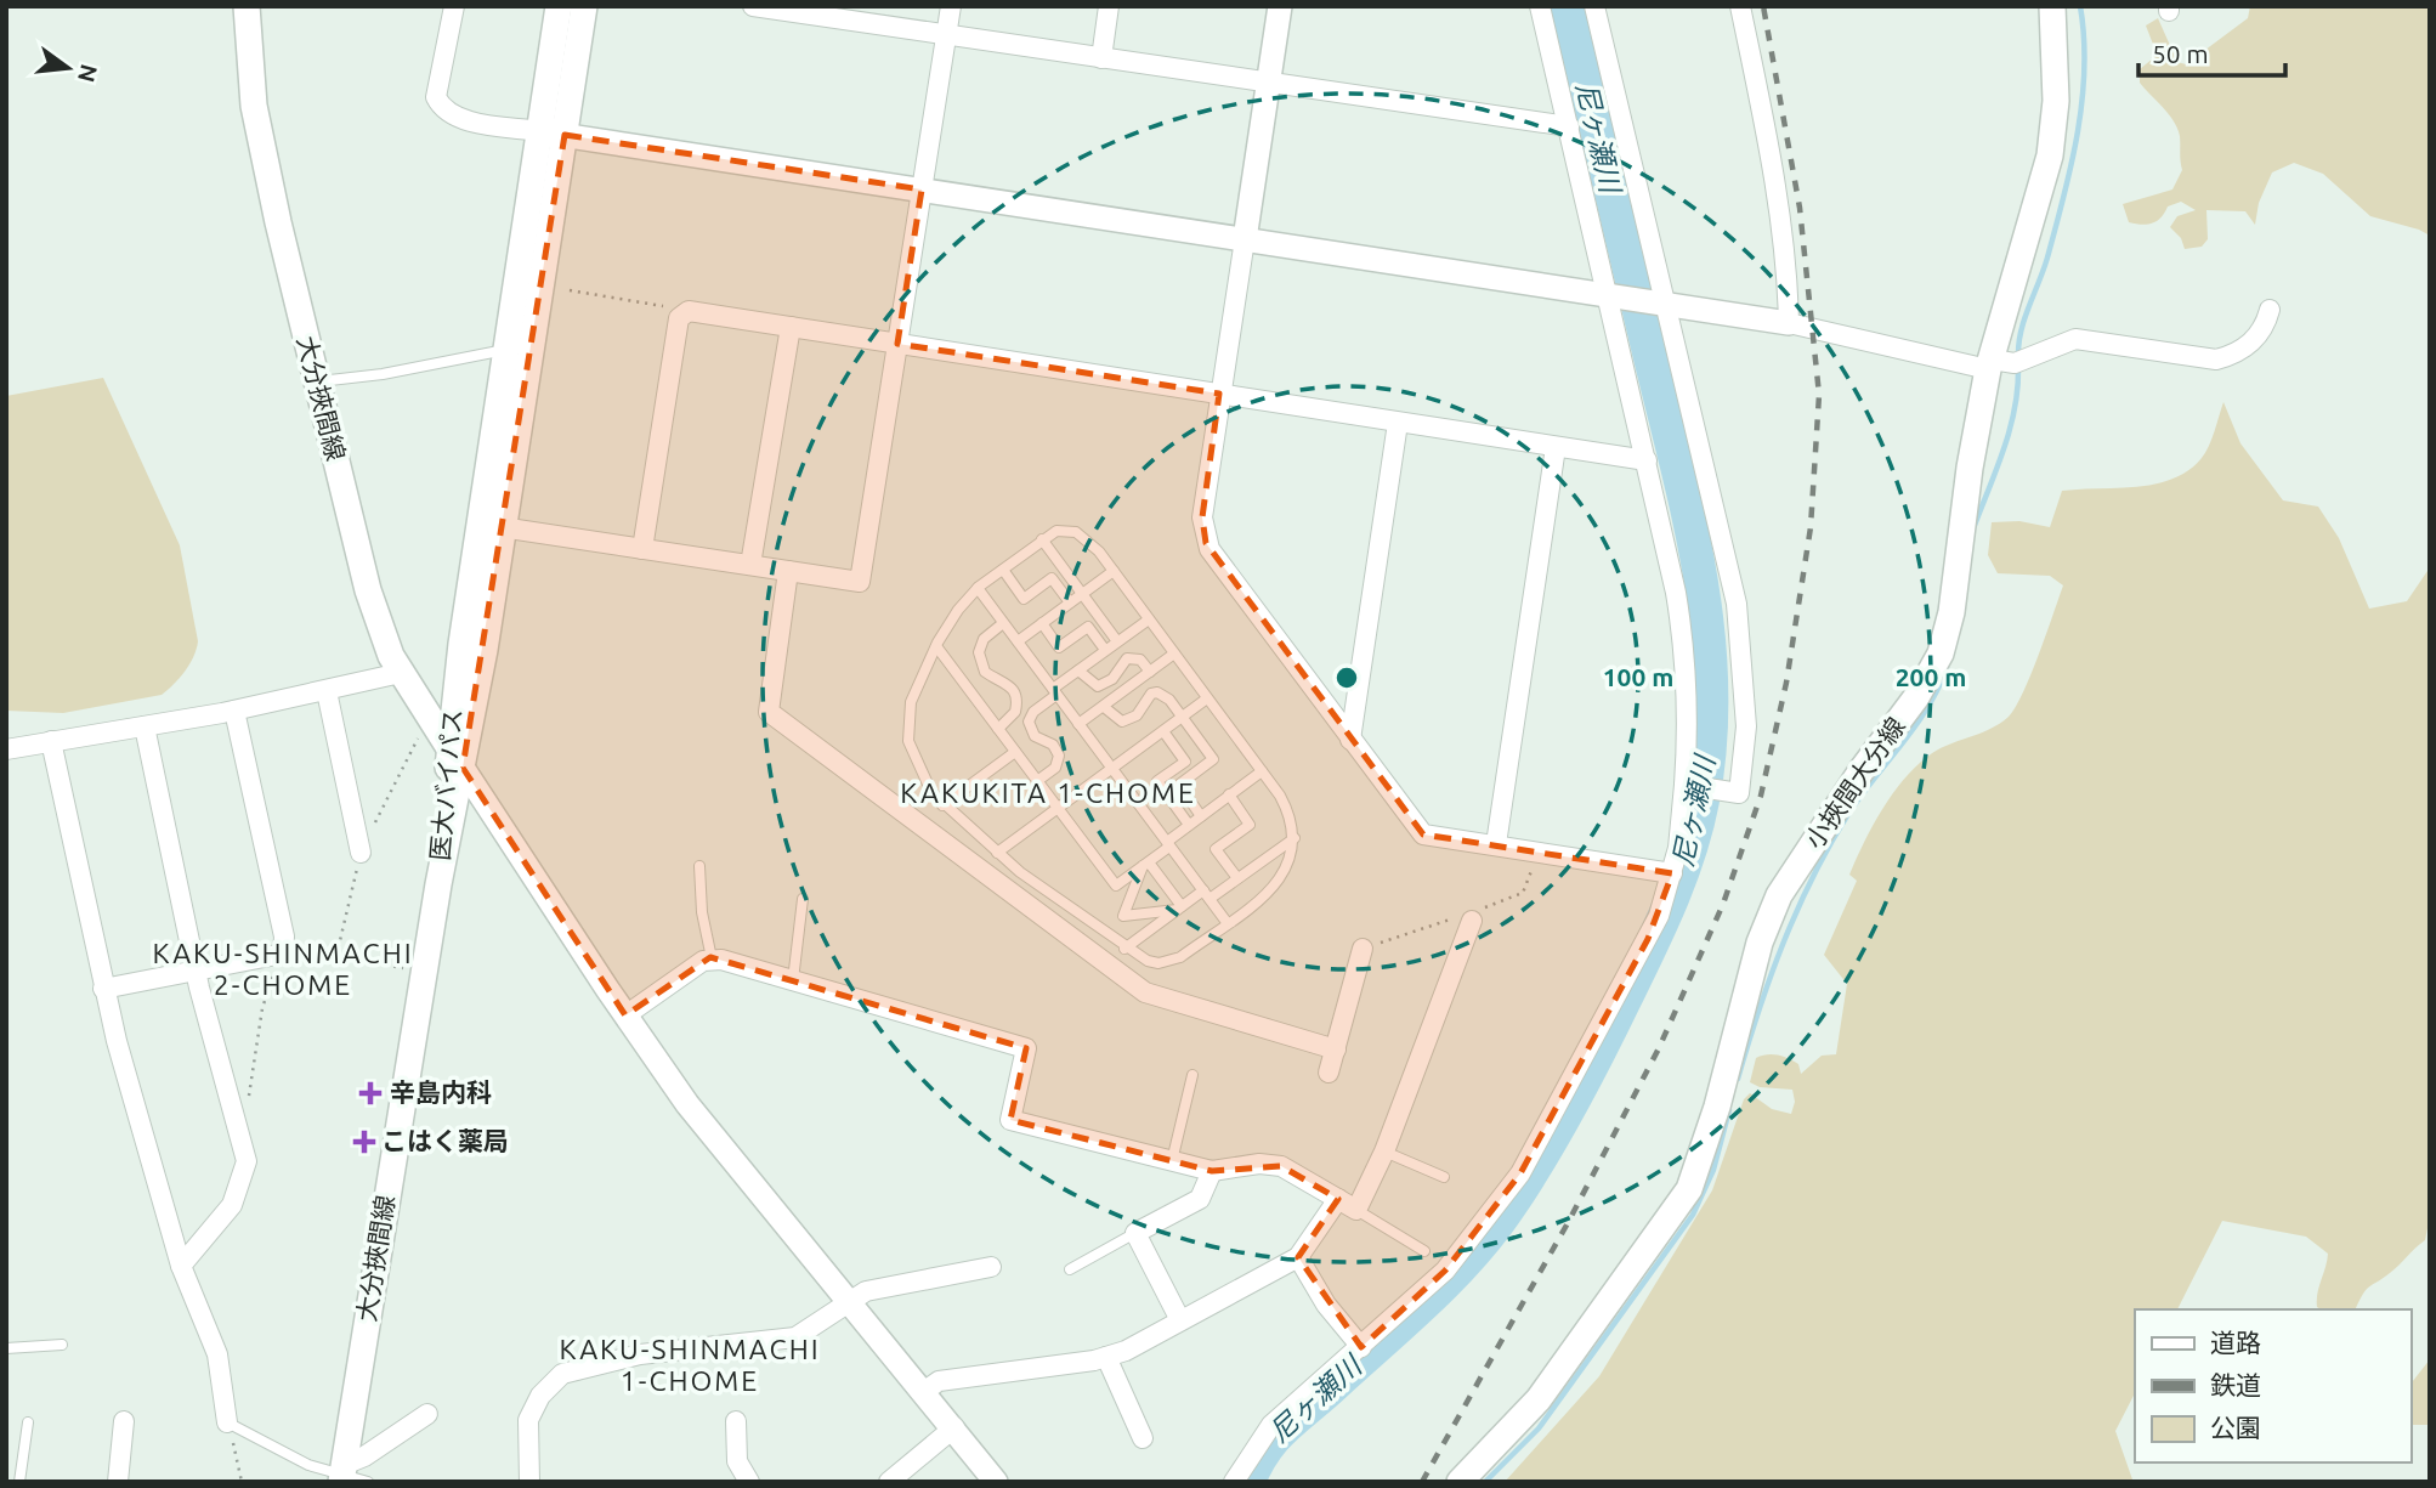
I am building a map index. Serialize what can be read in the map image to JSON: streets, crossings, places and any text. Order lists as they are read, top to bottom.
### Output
{
  "streets": {
    "main road": ["大分挾間線", "小挾間大分線", "医大バイパス"]
  },
  "crossings": [
    ["大分挾間線", "医大バイパス"]
  ],
  "districts": ["KAKUKITA 1-CHOME", "KAKU-SHINMACHI 2-CHOME", "KAKU-SHINMACHI 1-CHOME"],
  "water": ["尼ヶ瀬川"],
  "places": {
    "health": ["辛島内科", "こはく薬局"]
  },
  "legend": ["道路", "鉄道", "公園"],
  "scale_bar": "50 m",
  "north": "right",
  "rings": ["100 m", "200 m"]
}
